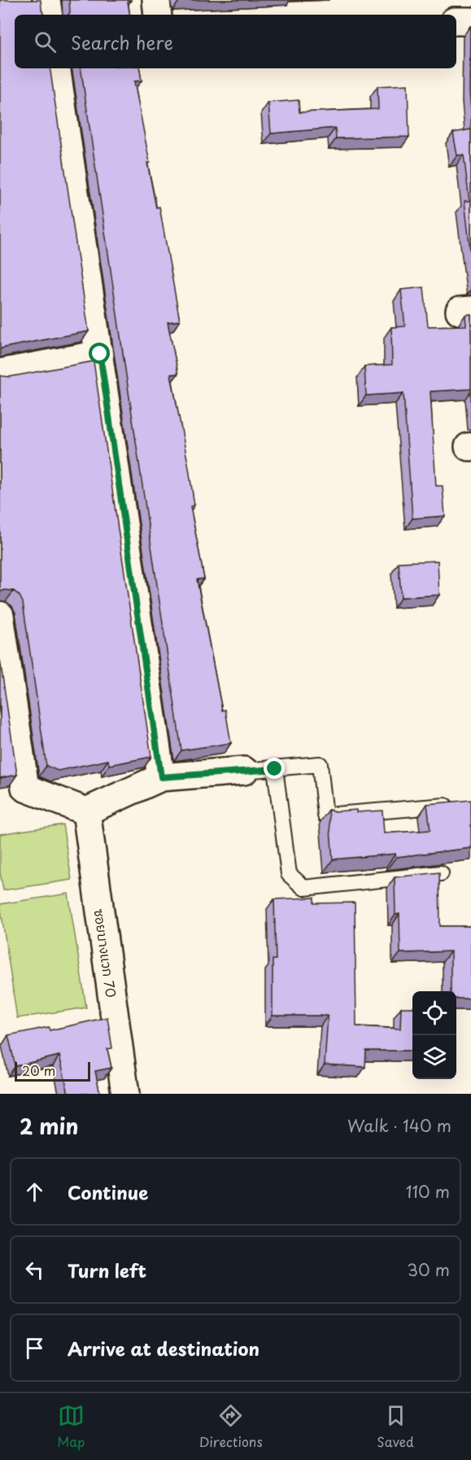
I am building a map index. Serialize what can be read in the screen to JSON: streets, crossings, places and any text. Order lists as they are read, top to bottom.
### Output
{
  "streets": {
    "street": ["ซอยบางแวก 70"]
  },
  "scale_bar": "20 m",
  "page": {
    "search": "Search here",
    "scale": "20 m",
    "heading": ["2 min", "Walk · 140 m"],
    "list": [
      ["Continue", "110 m"],
      ["Turn left", "30 m"],
      "Arrive at destination"
    ],
    "nav": ["Map", "Directions", "Saved"]
  }
}
